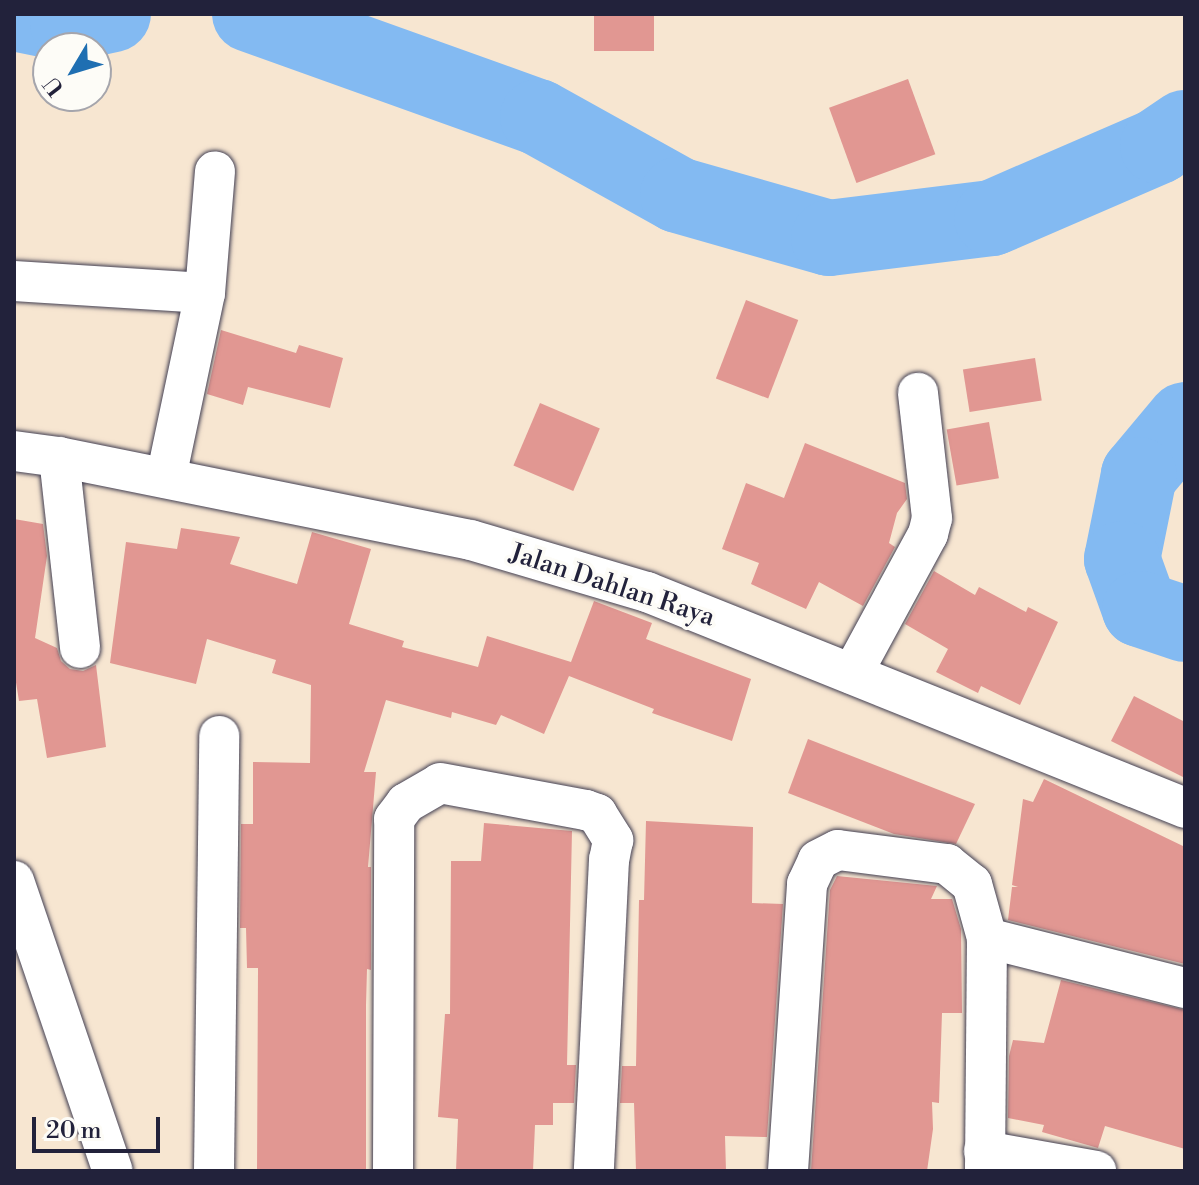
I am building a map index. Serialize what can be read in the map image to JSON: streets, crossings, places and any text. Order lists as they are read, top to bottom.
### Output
{
  "streets": {
    "street": ["Jalan Dahlan Raya"]
  },
  "scale_bar": "20 m",
  "north": "bottom left"
}
